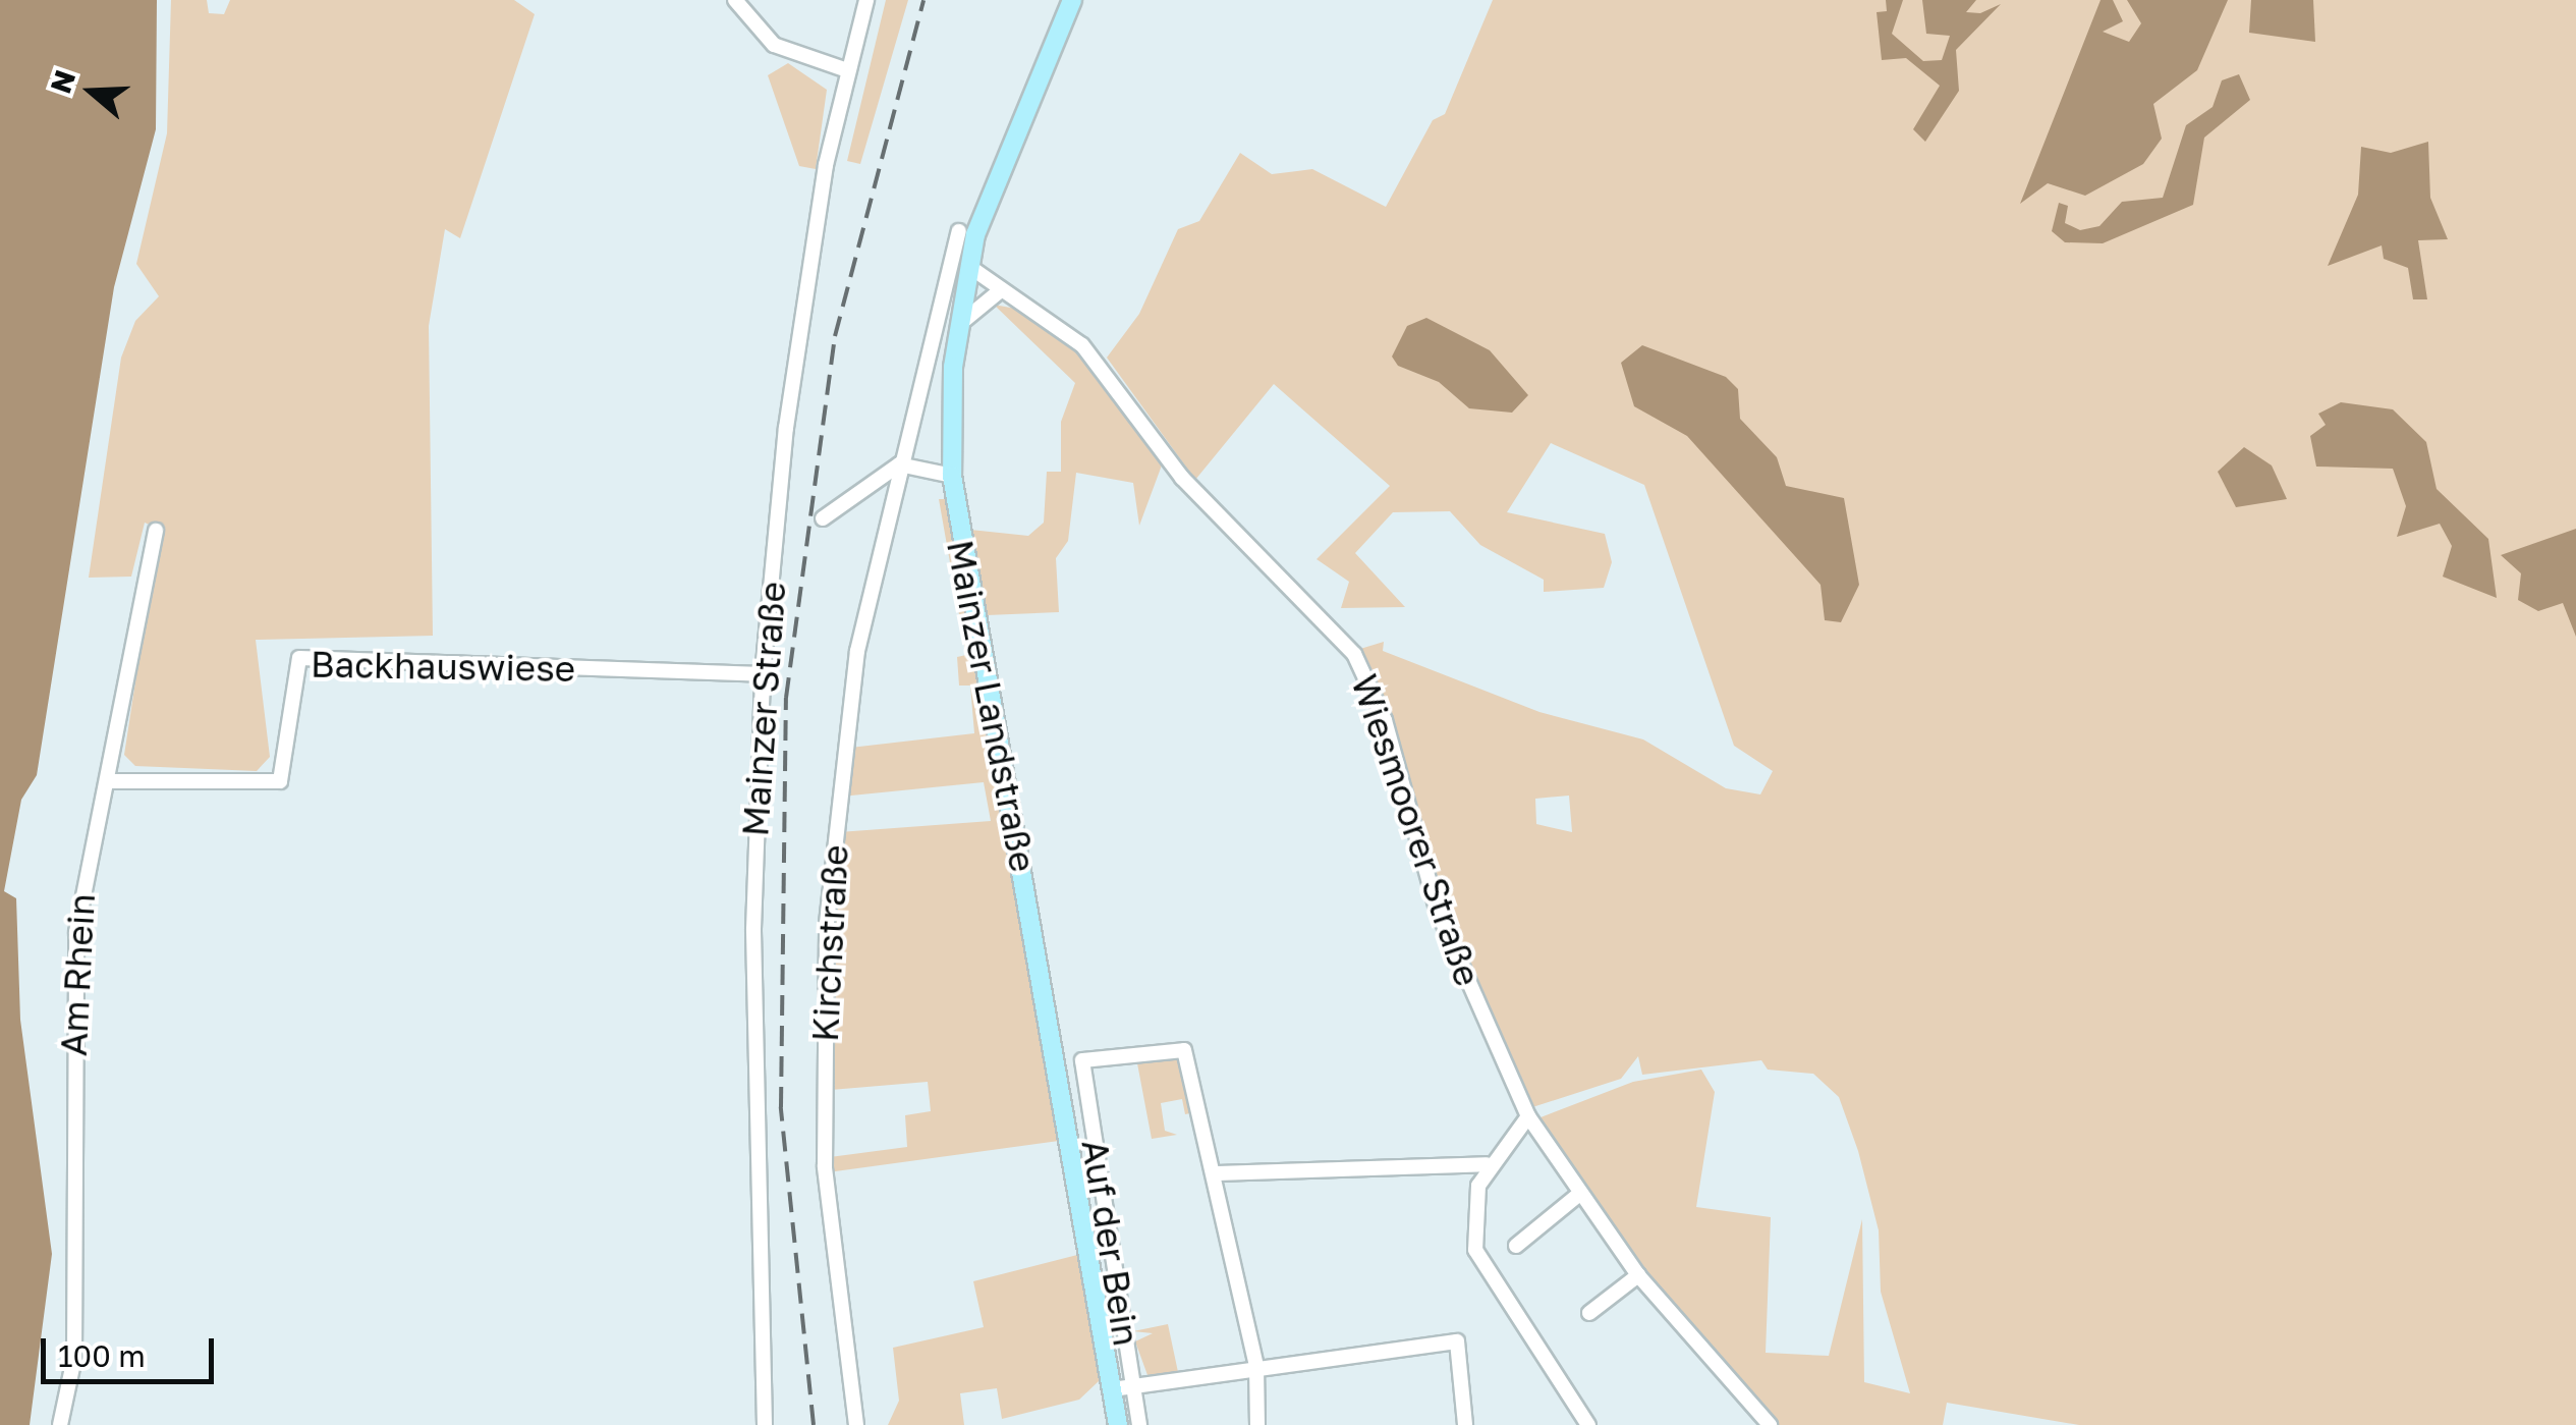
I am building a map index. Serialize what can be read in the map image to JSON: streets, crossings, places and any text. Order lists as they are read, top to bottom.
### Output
{
  "streets": {
    "main road": ["Mainzer Landstraße"],
    "street": [
      "Backhauswiese",
      "Mainzer Straße",
      "Wiesmoorer Straße",
      "Kirchstraße",
      "Am Rhein",
      "Auf der Bein"
    ]
  },
  "crossings": [
    ["Backhauswiese", "Mainzer Straße"],
    ["Backhauswiese", "Am Rhein"],
    ["Mainzer Landstraße", "Wiesmoorer Straße"]
  ],
  "scale_bar": "100 m",
  "north": "left"
}
